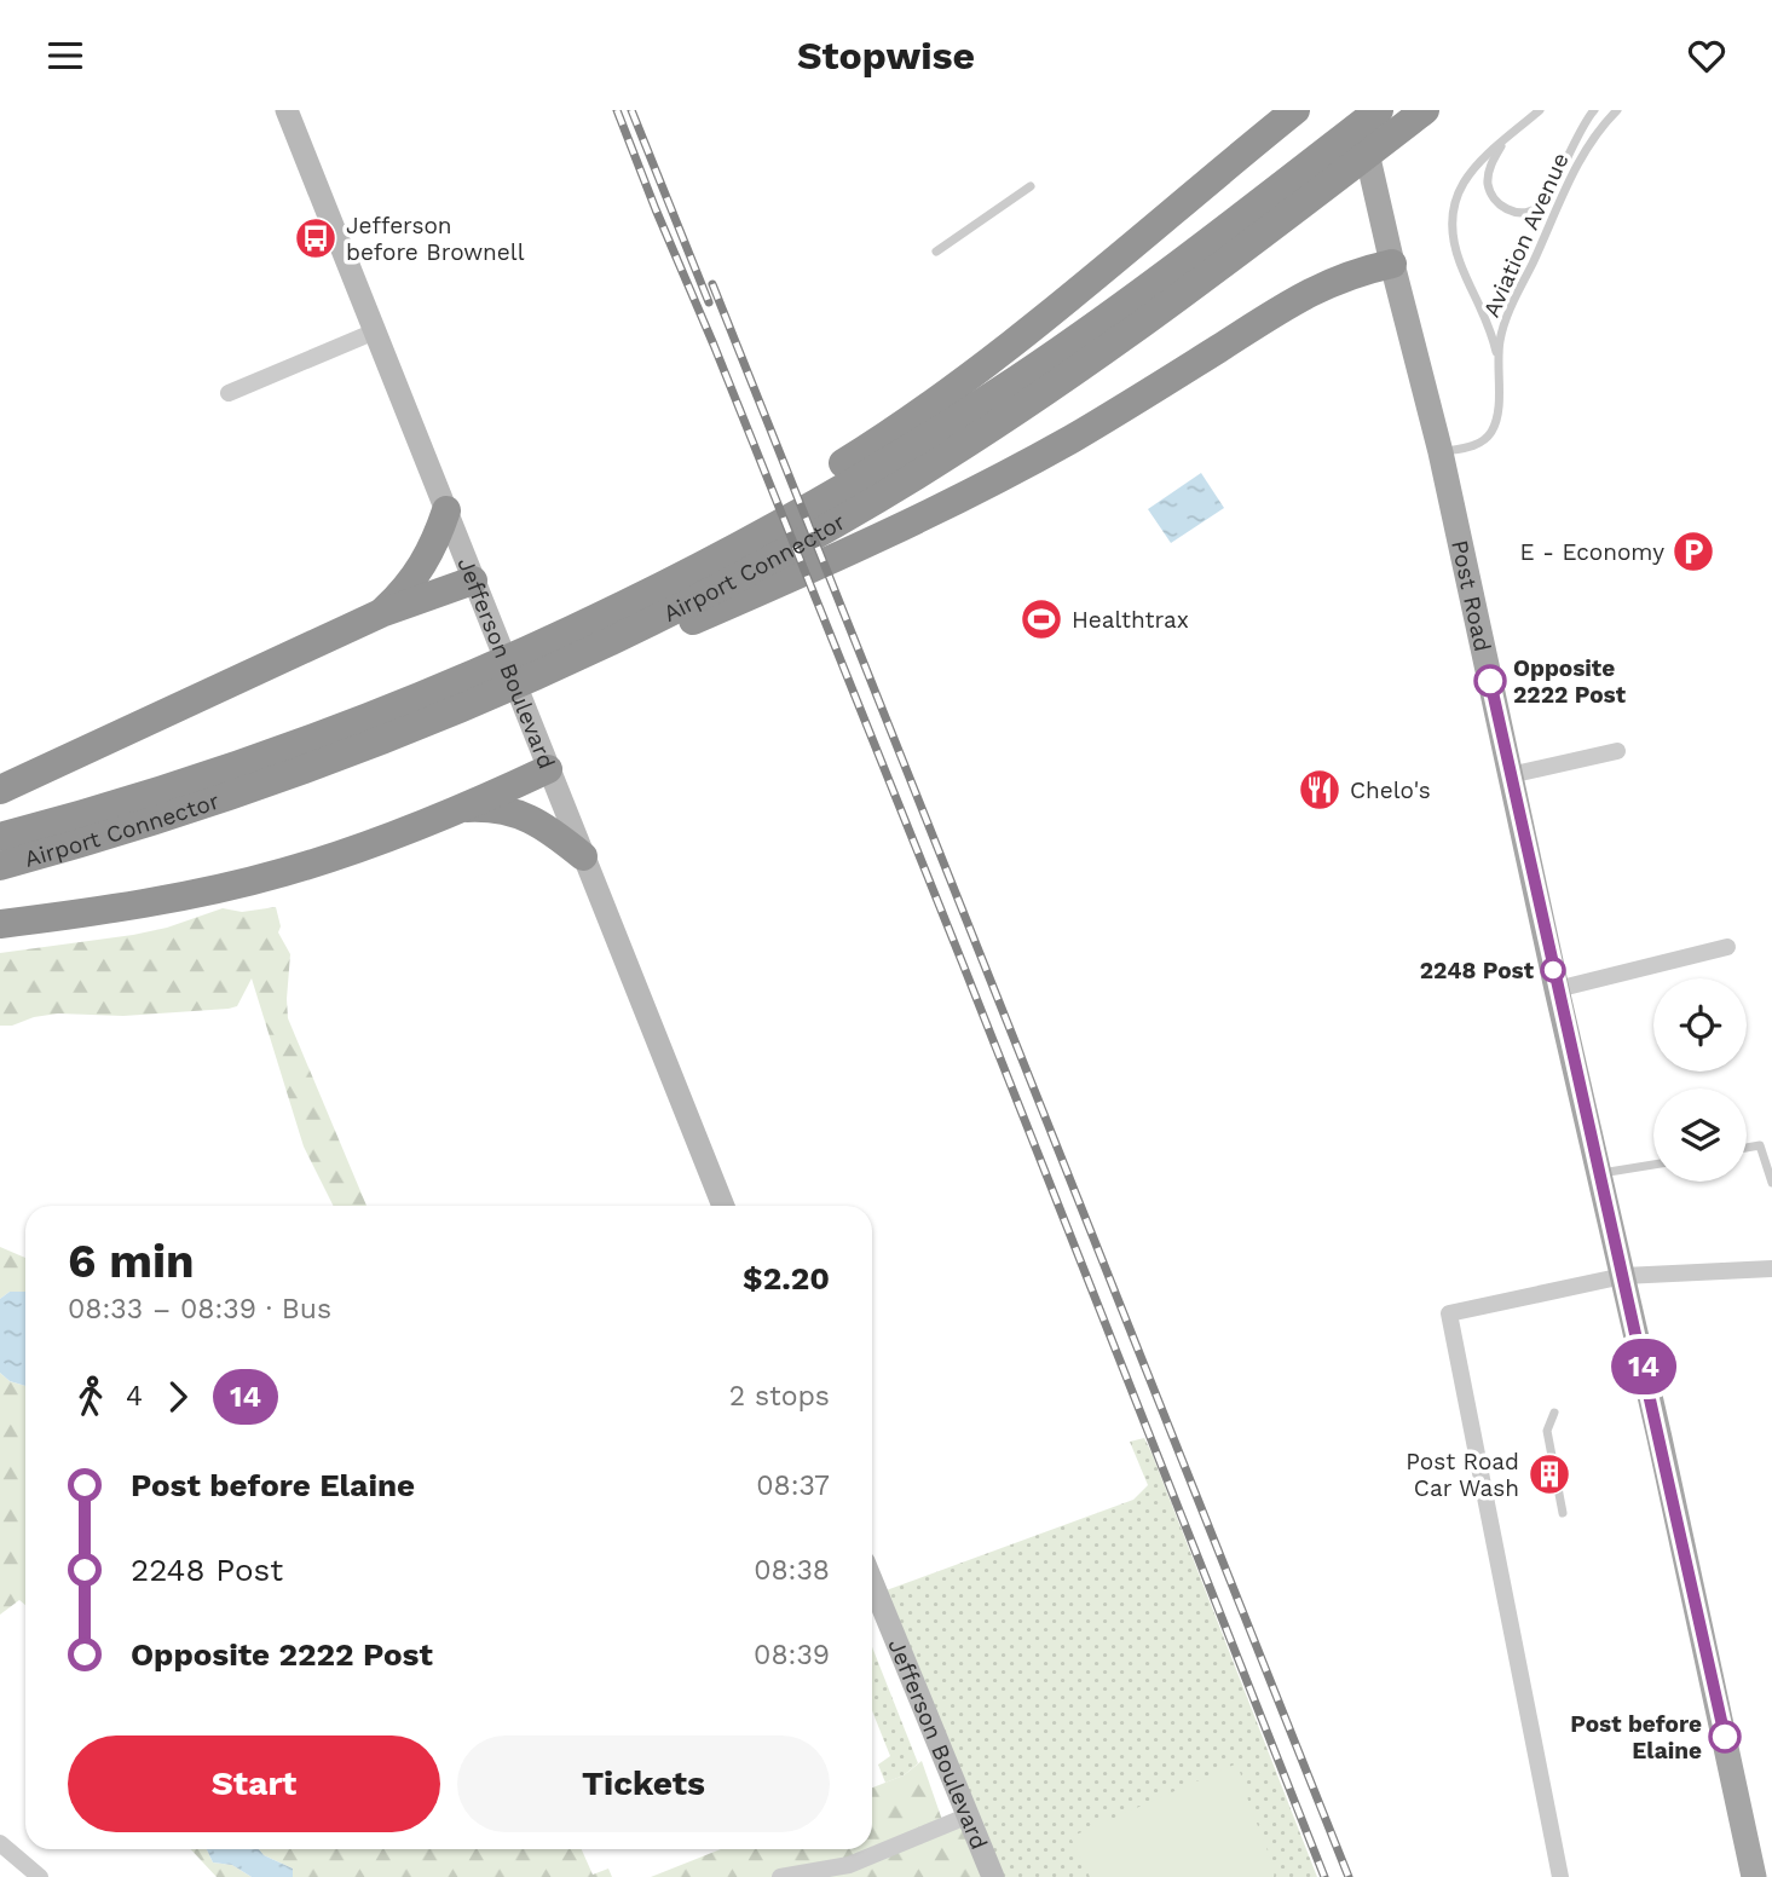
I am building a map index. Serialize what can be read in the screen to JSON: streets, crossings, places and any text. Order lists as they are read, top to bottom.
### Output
{
  "streets": {
    "highway": ["Airport Connector"],
    "main road": ["Post Road", "Jefferson Boulevard"],
    "lane": ["Aviation Avenue"]
  },
  "crossings": [
    ["Aviation Avenue", "Post Road"]
  ],
  "places": {
    "bus stop": ["Jefferson before Brownell"],
    "parking": ["E - Economy"],
    "sports": ["Healthtrax"],
    "other": ["Opposite 2222 Post", "2248 Post", "Post before Elaine"],
    "restaurant": ["Chelo's"],
    "building": ["Post Road Car Wash"]
  },
  "lines": ["bus line 14"],
  "page": {
    "header": "Stopwise",
    "on_map": "14",
    "heading": ["6 min", "08:33 – 08:39 · Bus", "$2.20"],
    "legs": ["4", "14", "2 stops"],
    "list": [
      {
        "name": "Post before Elaine",
        "value": "08:37"
      },
      {
        "name": "2248 Post",
        "value": "08:38"
      },
      {
        "name": "Opposite 2222 Post",
        "value": "08:39"
      }
    ],
    "buttons": ["Start", "Tickets"]
  }
}
